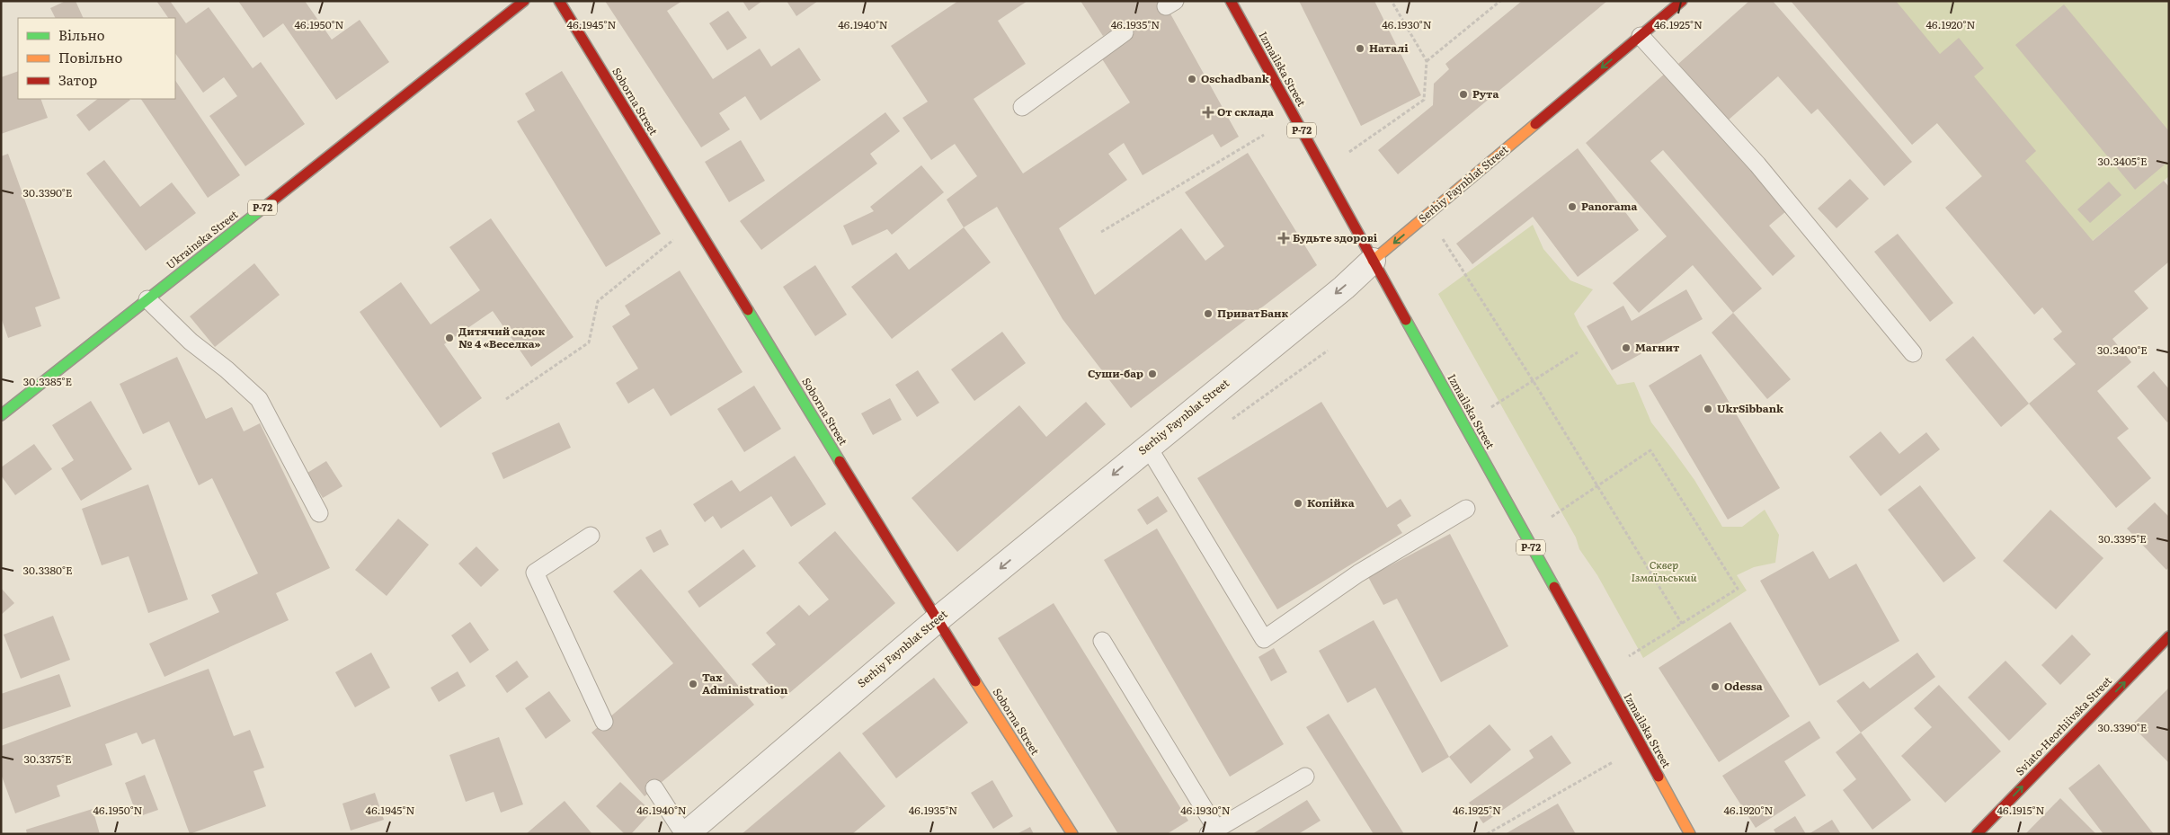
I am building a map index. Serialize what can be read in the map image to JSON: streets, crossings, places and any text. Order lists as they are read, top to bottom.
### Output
{
  "streets": {
    "street": [
      "Izmailska Street",
      "Soborna Street",
      "Р-72",
      "Serhiy Faynblat Street",
      "Ukrainska Street",
      "Sviato-Heorhiivska Street"
    ]
  },
  "crossings": [
    ["Izmailska Street", "Serhiy Faynblat Street"],
    ["Soborna Street", "Serhiy Faynblat Street"]
  ],
  "one_way": ["Serhiy Faynblat Street", "Sviato-Heorhiivska Street"],
  "parks": ["Сквер Ізмаїльський"],
  "places": {
    "other": [
      "Наталі",
      "Oschadbank",
      "Рута",
      "Panorama",
      "ПриватБанк",
      "Дитячий садок № 4 «Веселка»",
      "Магнит",
      "Суши-бар",
      "UkrSibbank",
      "Копійка",
      "Tax Administration",
      "Odessa"
    ],
    "health": ["От склада", "Будьте здорові"]
  },
  "legend": ["Вільно", "Повільно", "Затор"],
  "coordinates": [
    "46.1950°N",
    "46.1945°N",
    "46.1940°N",
    "46.1935°N",
    "46.1930°N",
    "46.1925°N",
    "46.1920°N",
    "30.3405°E",
    "30.3390°E",
    "30.3400°E",
    "30.3385°E",
    "30.3395°E",
    "30.3380°E",
    "30.3375°E",
    "46.1915°N"
  ]
}
